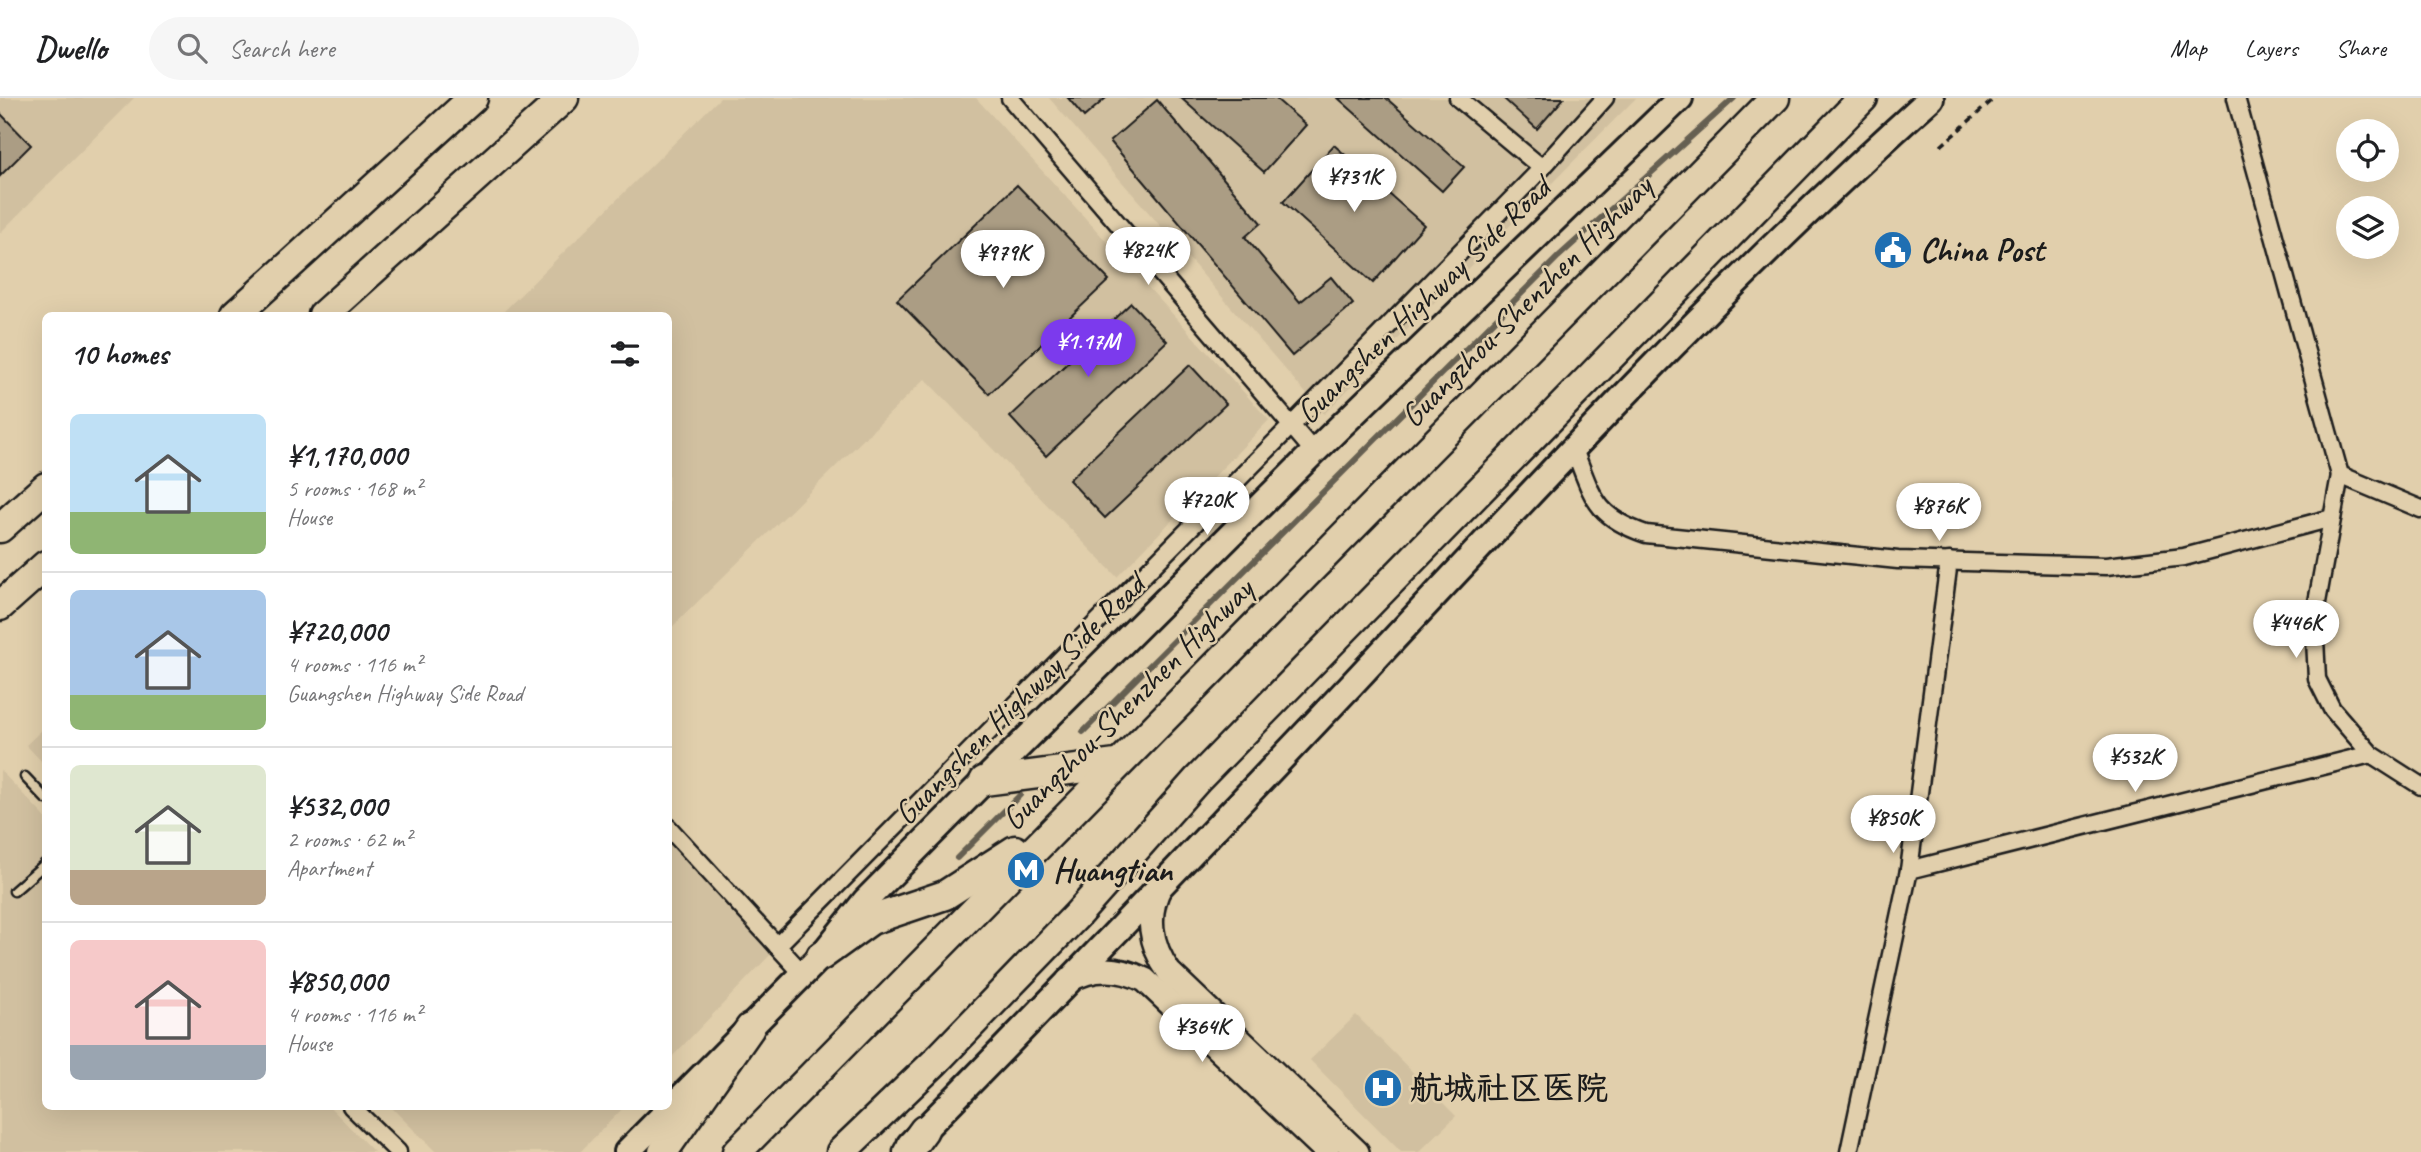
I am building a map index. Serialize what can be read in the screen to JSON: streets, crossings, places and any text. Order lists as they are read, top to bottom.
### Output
{
  "streets": {
    "highway": ["Guangzhou-Shenzhen Highway"],
    "main road": ["Guangshen Highway Side Road"]
  },
  "places": {
    "public building": ["China Post"],
    "metro station": ["Huangtian"],
    "hospital": ["航城社区医院"]
  },
  "page": {
    "header": "Dwello",
    "search": "Search here",
    "nav": ["Map", "Layers", "Share"],
    "price": [
      "¥731K",
      "¥824K",
      "¥979K",
      "¥1.17M",
      "¥720K",
      "¥876K",
      "¥446K",
      "¥532K",
      "¥850K",
      "¥364K"
    ],
    "heading": "10 homes",
    "list": [
      {
        "name": "¥1,170,000",
        "note": "5 rooms · 168 m² · House"
      },
      {
        "name": "¥720,000",
        "note": "4 rooms · 116 m² · Guangshen Highway Side Road"
      },
      {
        "name": "¥532,000",
        "note": "2 rooms · 62 m² · Apartment"
      },
      {
        "name": "¥850,000",
        "note": "4 rooms · 116 m² · House"
      }
    ]
  }
}
